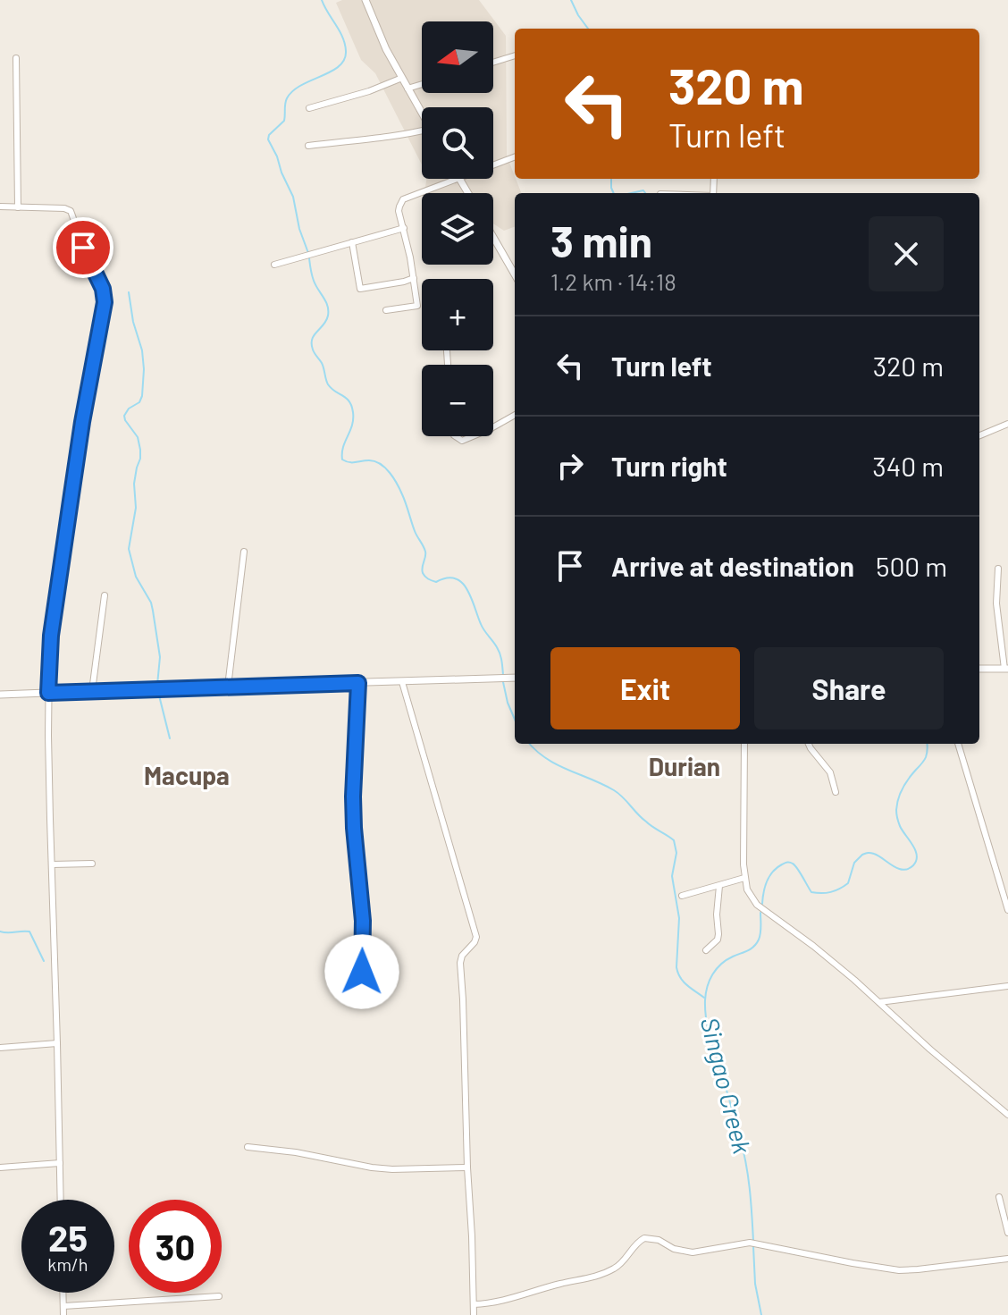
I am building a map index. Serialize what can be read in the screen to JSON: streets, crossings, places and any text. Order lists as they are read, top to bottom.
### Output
{
  "districts": ["Durian", "Macupa"],
  "water": ["Singao Creek"],
  "north": "left",
  "page": {
    "map_buttons": ["+", "−"],
    "turn": ["320 m", "Turn left"],
    "heading": ["3 min", "1.2 km · 14:18"],
    "list": [
      {
        "name": "Turn left",
        "value": "320 m"
      },
      {
        "name": "Turn right",
        "value": "340 m"
      },
      {
        "name": "Arrive at destination",
        "value": "500 m"
      }
    ],
    "buttons": ["Exit", "Share"],
    "speed": "25 km/h",
    "limit": "30"
  }
}
